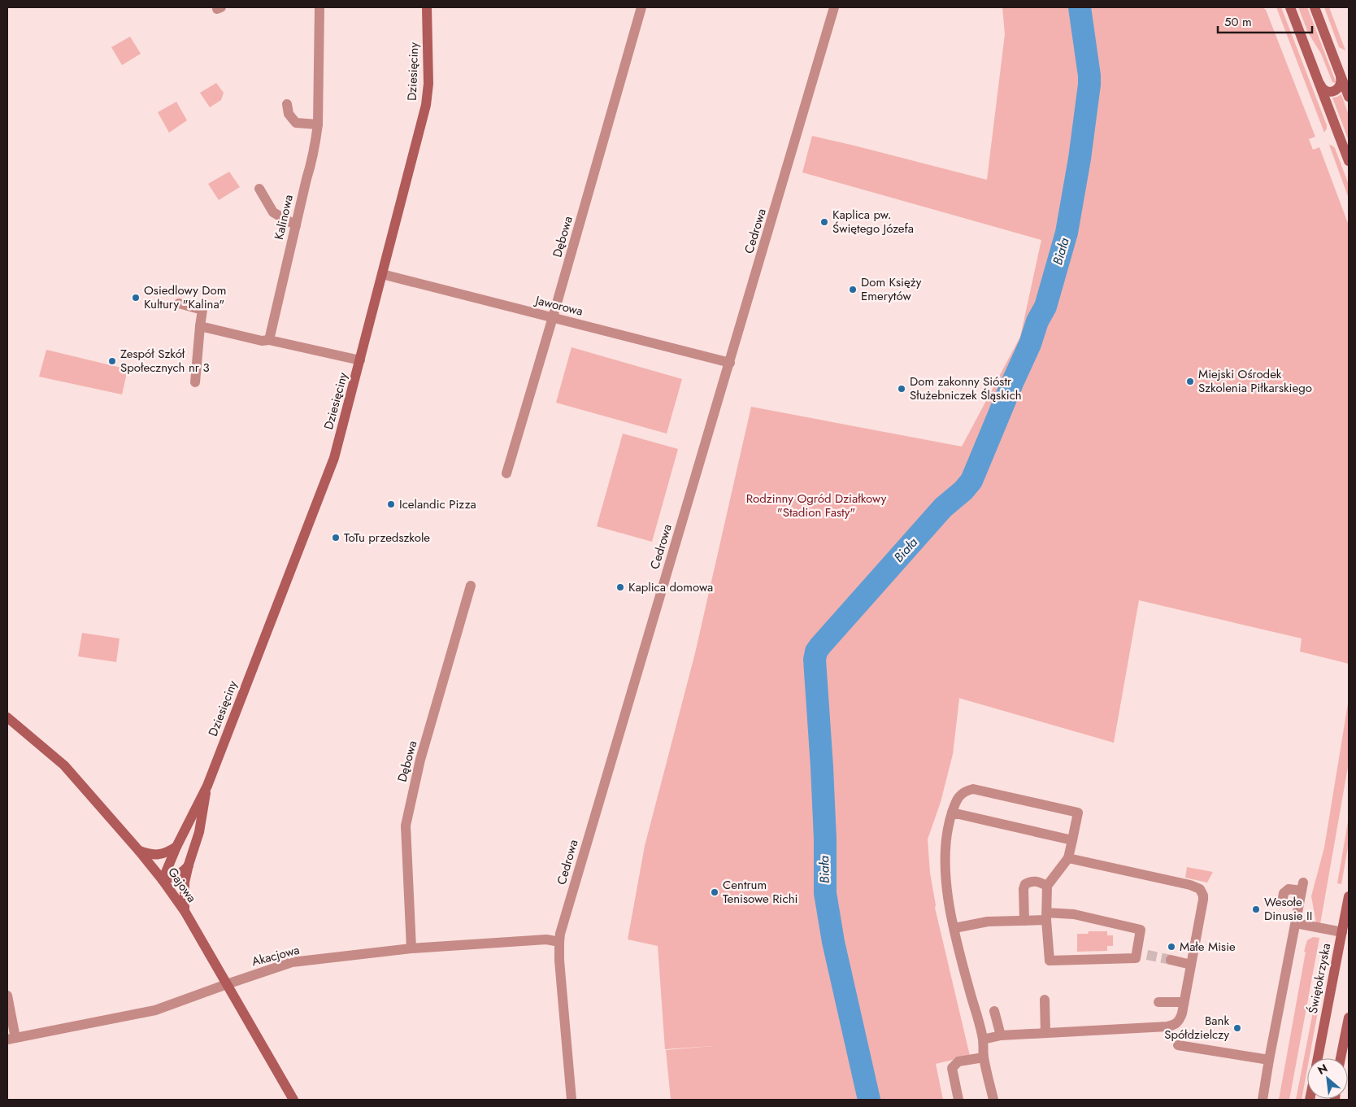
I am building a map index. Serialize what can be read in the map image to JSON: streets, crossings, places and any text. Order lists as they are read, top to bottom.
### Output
{
  "streets": {
    "street": [
      "Dziesięciny",
      "Kalinowa",
      "Cedrowa",
      "Dębowa",
      "Jaworowa",
      "Gajowa",
      "Akacjowa",
      "Świętokrzyska"
    ]
  },
  "crossings": [
    ["Dziesięciny", "Jaworowa"],
    ["Dziesięciny", "Gajowa"],
    ["Cedrowa", "Jaworowa"],
    ["Cedrowa", "Akacjowa"],
    ["Dębowa", "Jaworowa"],
    ["Dębowa", "Akacjowa"],
    ["Gajowa", "Akacjowa"]
  ],
  "water": ["Biała"],
  "parks": ["Rodzinny Ogród Działkowy \"Stadion Fasty\""],
  "places": [
    "Kaplica pw. Świętego Józefa",
    "Dom Księży Emerytów",
    "Osiedlowy Dom Kultury \"Kalina\"",
    "Zespół Szkół Społecznych nr 3",
    "Miejski Ośrodek Szkolenia Piłkarskiego",
    "Dom zakonny Sióstr Służebniczek Śląskich",
    "Icelandic Pizza",
    "ToTu przedszkole",
    "Kaplica domowa",
    "Centrum Tenisowe Richi",
    "Wesołe Dinusie II",
    "Małe Misie",
    "Bank Spółdzielczy"
  ],
  "scale_bar": "50 m",
  "north": "top left"
}
